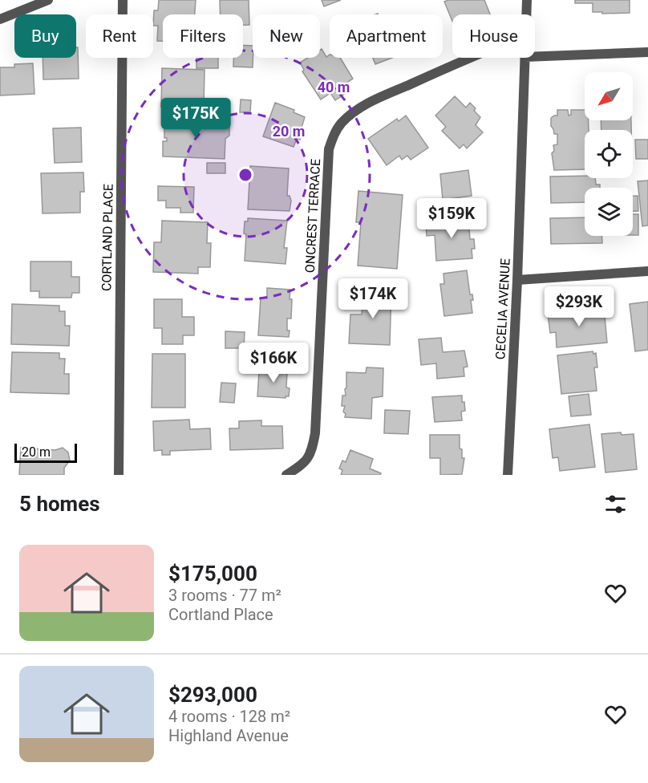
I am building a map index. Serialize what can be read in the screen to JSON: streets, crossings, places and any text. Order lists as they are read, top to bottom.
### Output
{
  "streets": {
    "street": ["ONCREST TERRACE", "CORTLAND PLACE", "CECELIA AVENUE"]
  },
  "scale_bar": "20 m",
  "north": "bottom left",
  "page": {
    "chip": [
      "Buy",
      "Rent",
      "Filters",
      "New",
      "Apartment",
      "House"
    ],
    "price": [
      "$175K",
      "$159K",
      "$174K",
      "$293K",
      "$166K"
    ],
    "scale": "20 m",
    "heading": "5 homes",
    "list": [
      {
        "name": "$175,000",
        "note": "3 rooms · 77 m² · Cortland Place"
      },
      {
        "name": "$293,000",
        "note": "4 rooms · 128 m² · Highland Avenue"
      }
    ]
  },
  "rings": ["40 m", "20 m"]
}
